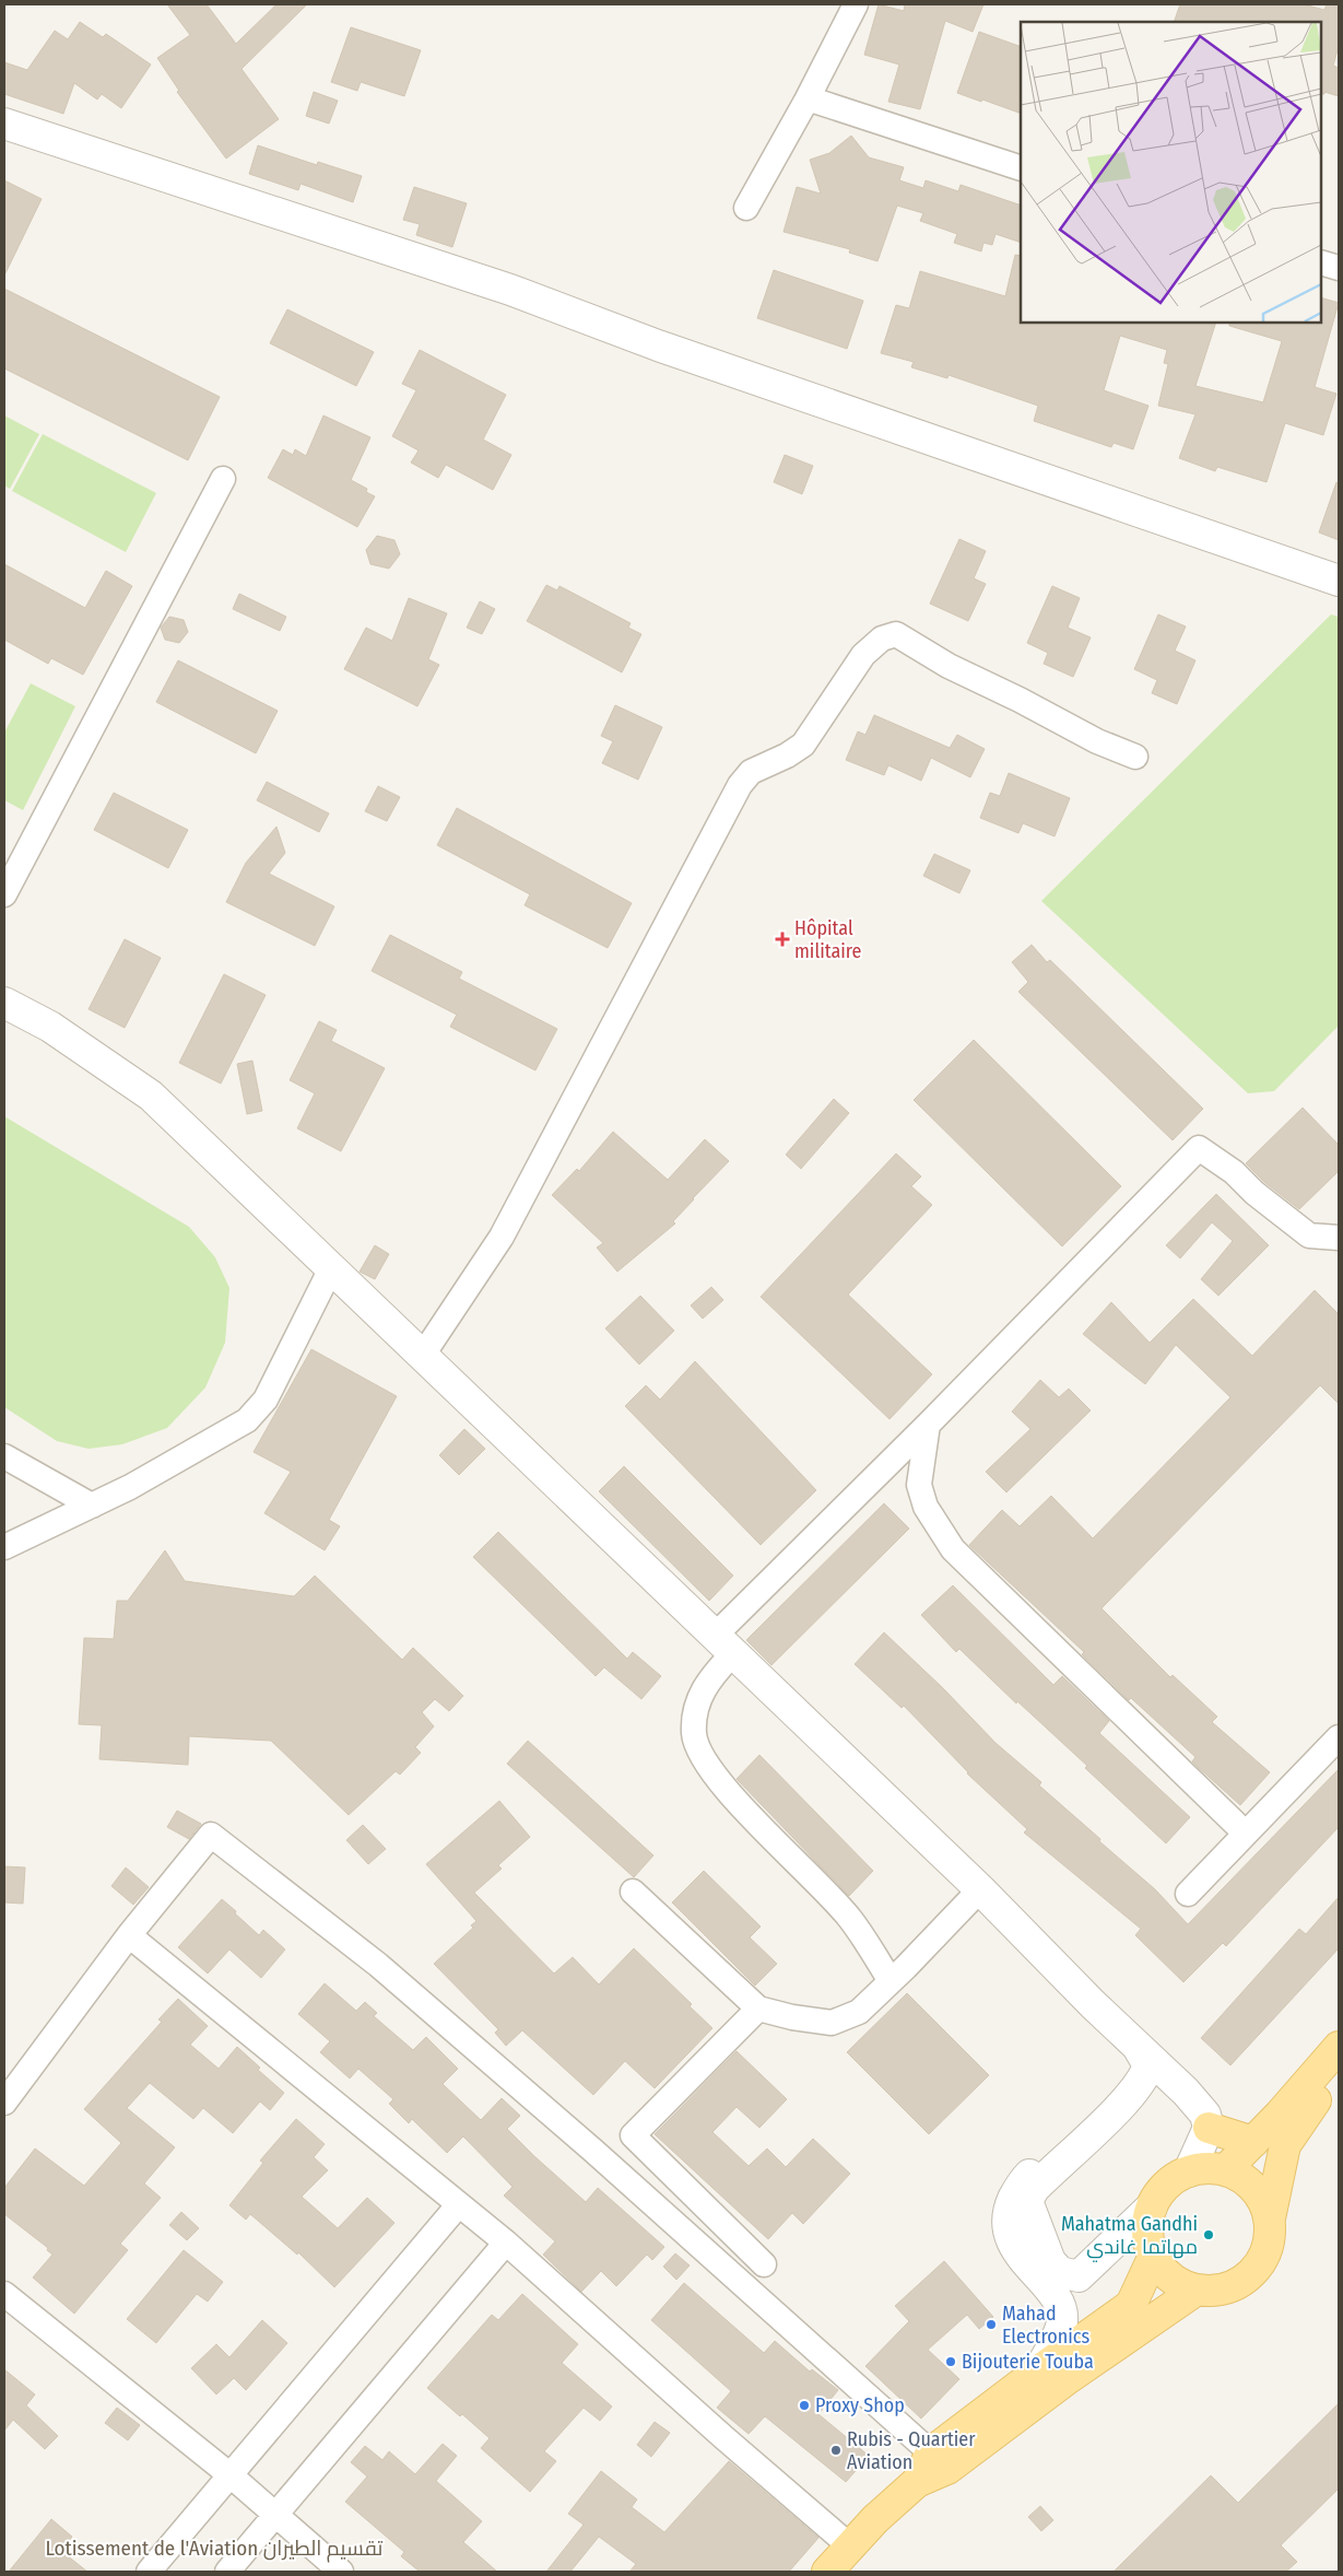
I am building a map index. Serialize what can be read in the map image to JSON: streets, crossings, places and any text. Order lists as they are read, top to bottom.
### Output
{
  "districts": ["Lotissement de l'Aviation تقسيم الطيران"],
  "places": {
    "health": ["Hôpital militaire"],
    "other": [
      "Mahatma Gandhi مهاتما غاندي",
      "Mahad Electronics",
      "Bijouterie Touba",
      "Proxy Shop",
      "Rubis - Quartier Aviation"
    ]
  }
}
